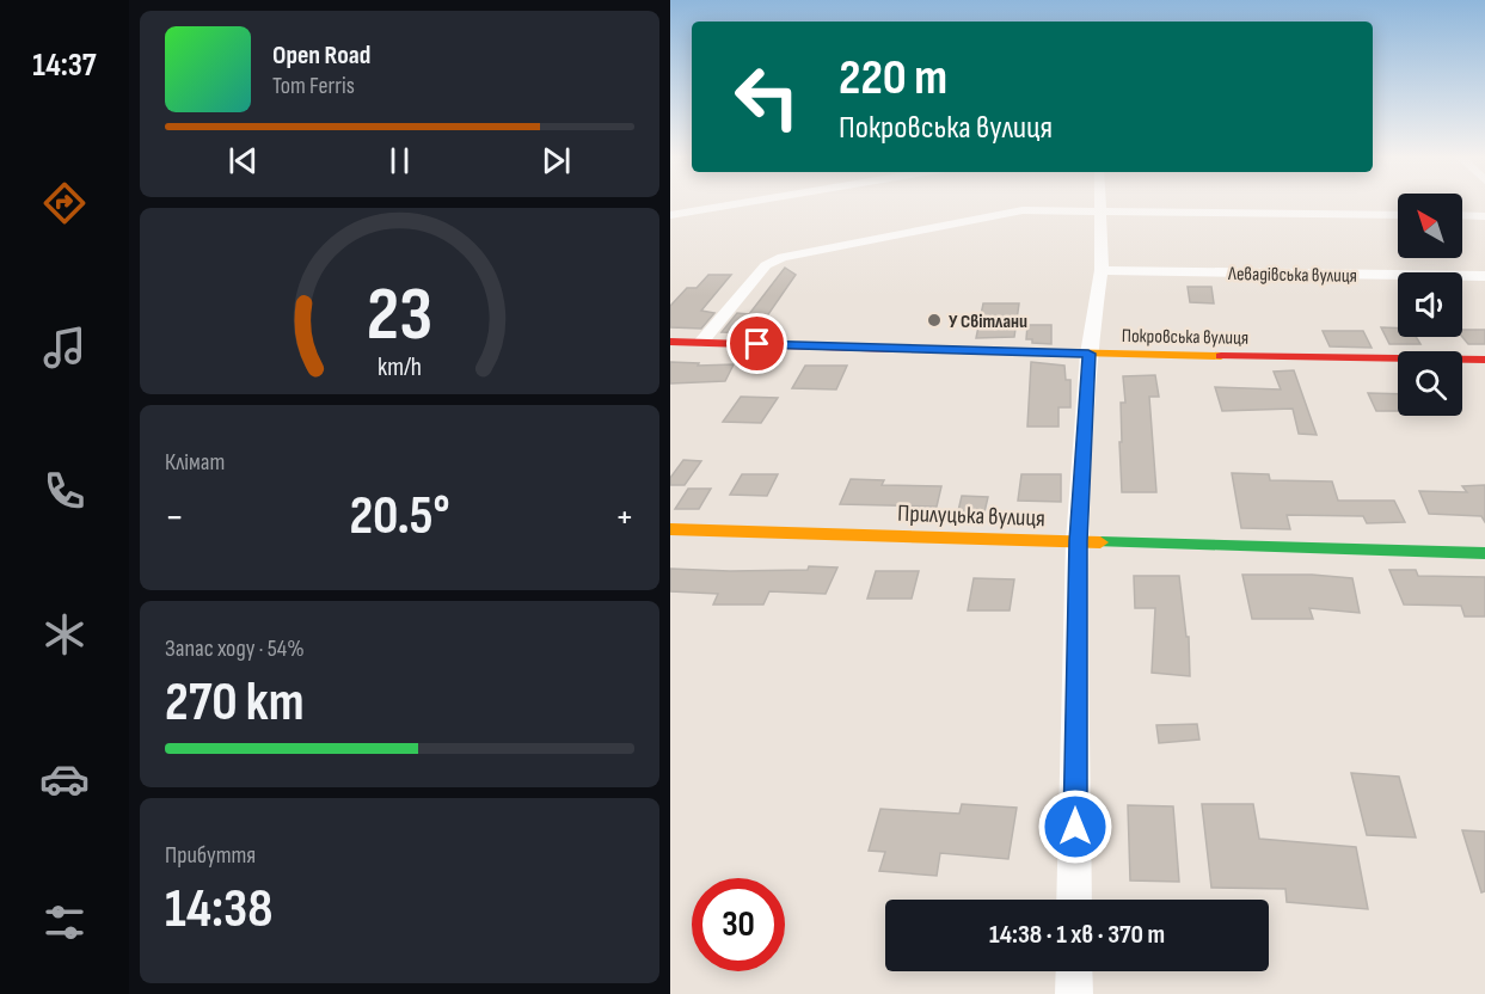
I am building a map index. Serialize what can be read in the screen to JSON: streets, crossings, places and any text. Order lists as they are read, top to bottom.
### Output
{
  "streets": {
    "street": ["Левадівська вулиця", "Покровська вулиця", "Прилуцька вулиця"]
  },
  "places": ["У Світлани"],
  "north": "top left",
  "page": {
    "tabs": "14:37",
    "turn": ["220 m", "Покровська вулиця"],
    "song": ["Open Road", "Tom Ferris"],
    "tile": [
      "Клімат",
      ["Запас ходу · 54%", "270 km"],
      ["Прибуття", "14:38"]
    ],
    "heat": ["−", "20.5°", "+"],
    "limit": "30",
    "trip": "14:38 · 1 хв · 370 m",
    "gauge": ["23", "km/h"]
  }
}
